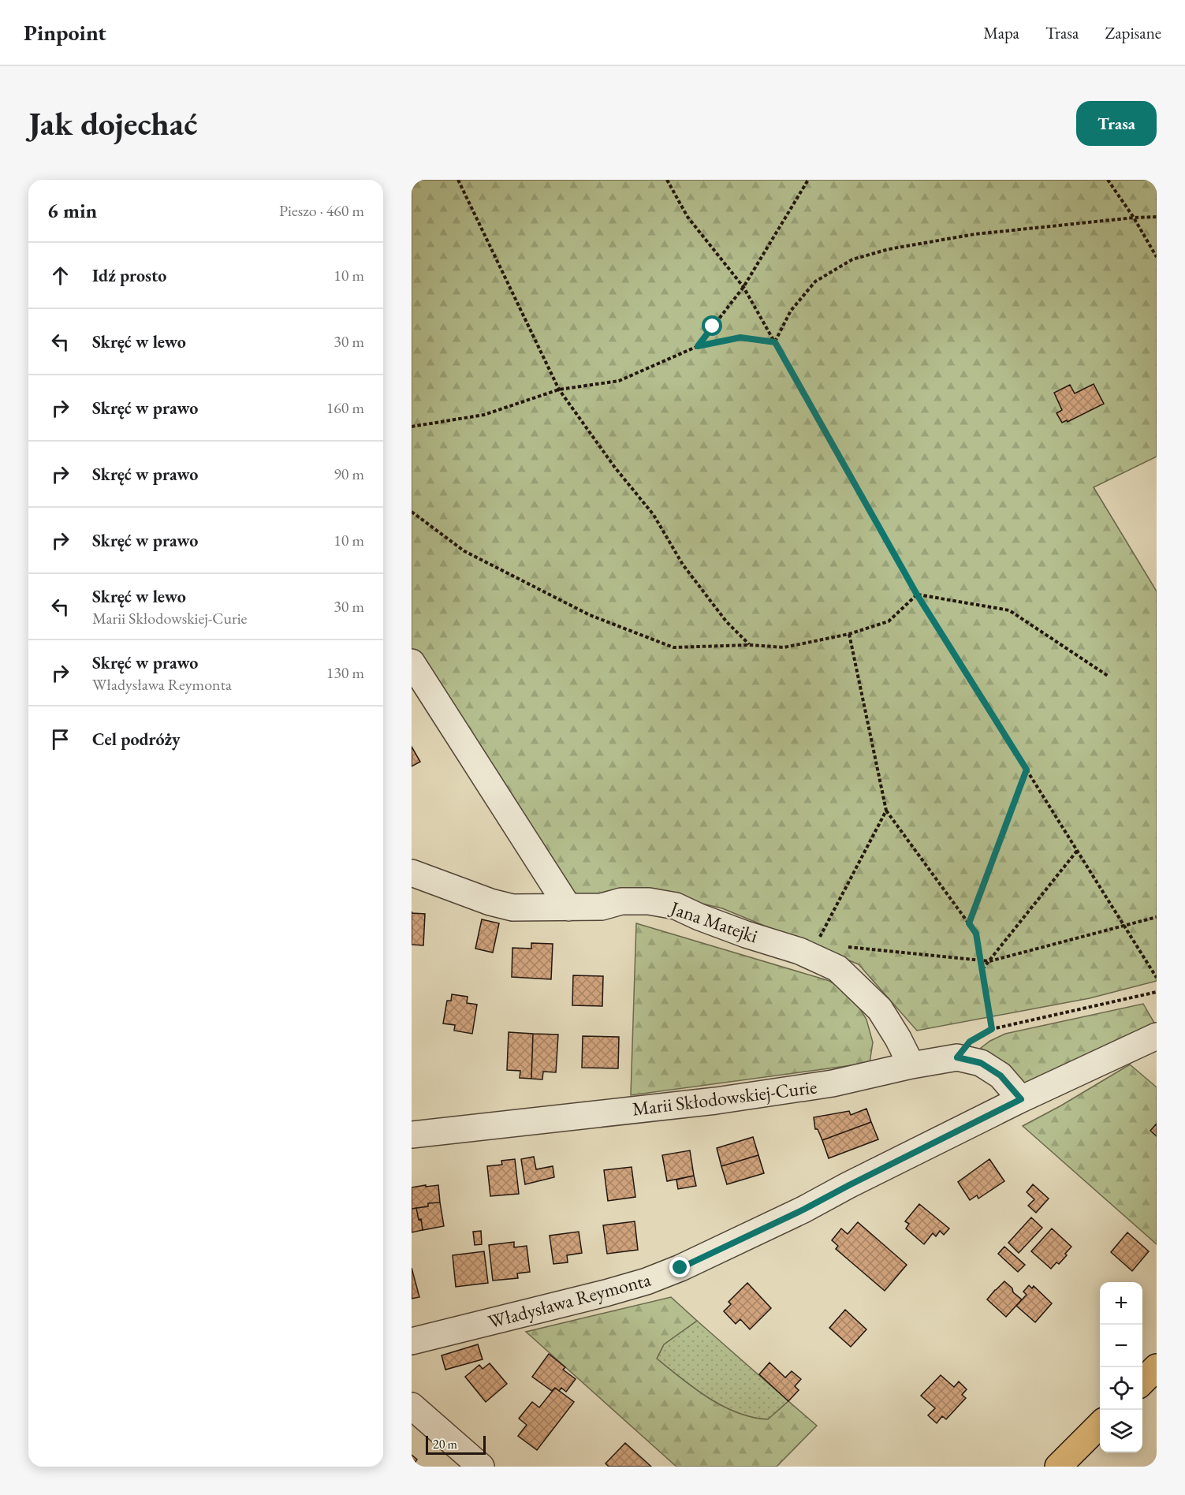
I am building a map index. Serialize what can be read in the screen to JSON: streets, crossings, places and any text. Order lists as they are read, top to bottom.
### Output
{
  "streets": {
    "street": ["Jana Matejki", "Marii Skłodowskiej-Curie", "Władysława Reymonta"]
  },
  "crossings": [
    ["Jana Matejki", "Marii Skłodowskiej-Curie"],
    ["Marii Skłodowskiej-Curie", "Władysława Reymonta"]
  ],
  "scale_bar": "20 m",
  "page": {
    "header": "Pinpoint",
    "nav": ["Mapa", "Trasa", "Zapisane"],
    "buttons": "Trasa",
    "title": "Jak dojechać",
    "heading": ["6 min", "Pieszo · 460 m"],
    "list": [
      ["Idź prosto", "10 m"],
      ["Skręć w lewo", "30 m"],
      ["Skręć w prawo", "160 m"],
      ["Skręć w prawo", "90 m"],
      ["Skręć w prawo", "10 m"],
      ["Skręć w lewo", "Marii Skłodowskiej-Curie", "30 m"],
      ["Skręć w prawo", "Władysława Reymonta", "130 m"],
      "Cel podróży"
    ],
    "map_buttons": ["+", "−"],
    "scale": "20 m"
  }
}
